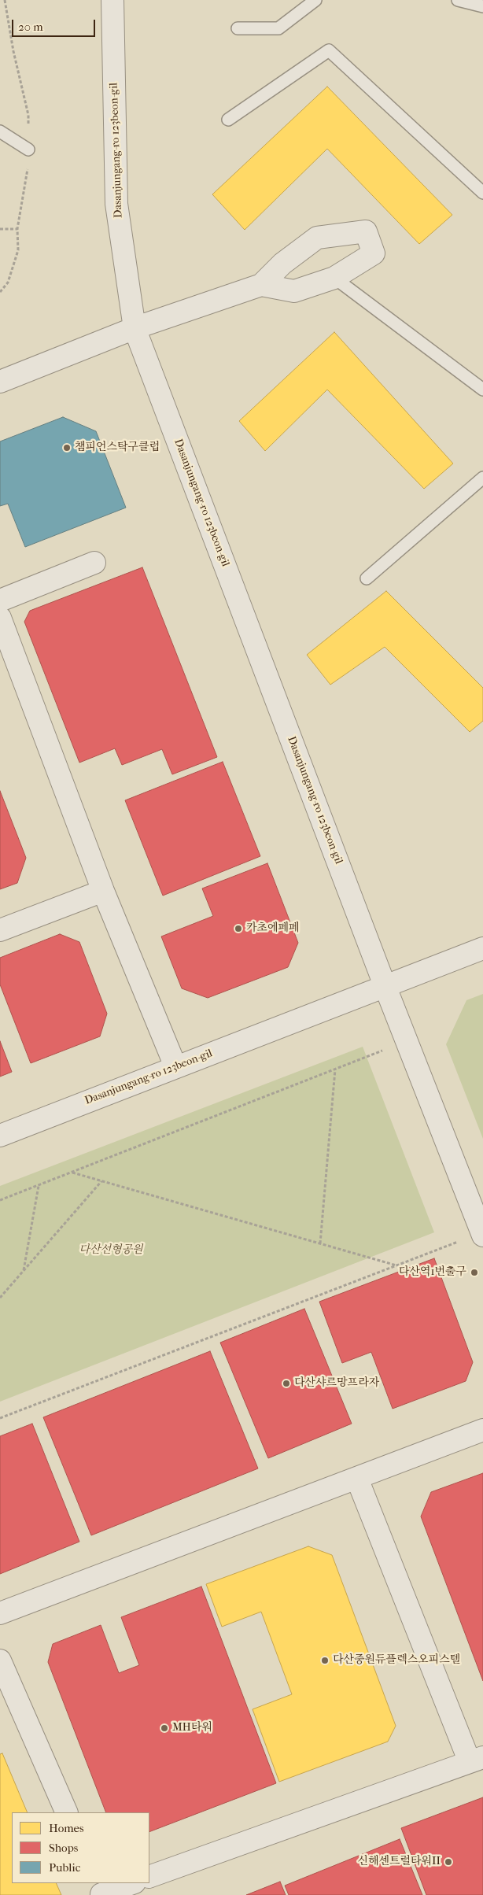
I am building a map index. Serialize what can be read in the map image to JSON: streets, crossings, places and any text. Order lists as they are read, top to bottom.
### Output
{
  "streets": {
    "street": ["Dasanjungang-ro 123beon-gil"]
  },
  "parks": ["다산선형공원"],
  "places": [
    "챔피언스탁구클럽",
    "카초에페페",
    "다산역1번출구",
    "다산샤르망프라자",
    "다산중원듀플렉스오피스텔",
    "MH타워",
    "신해센트럴타워II"
  ],
  "legend": ["Homes", "Shops", "Public"],
  "scale_bar": "20 m"
}
